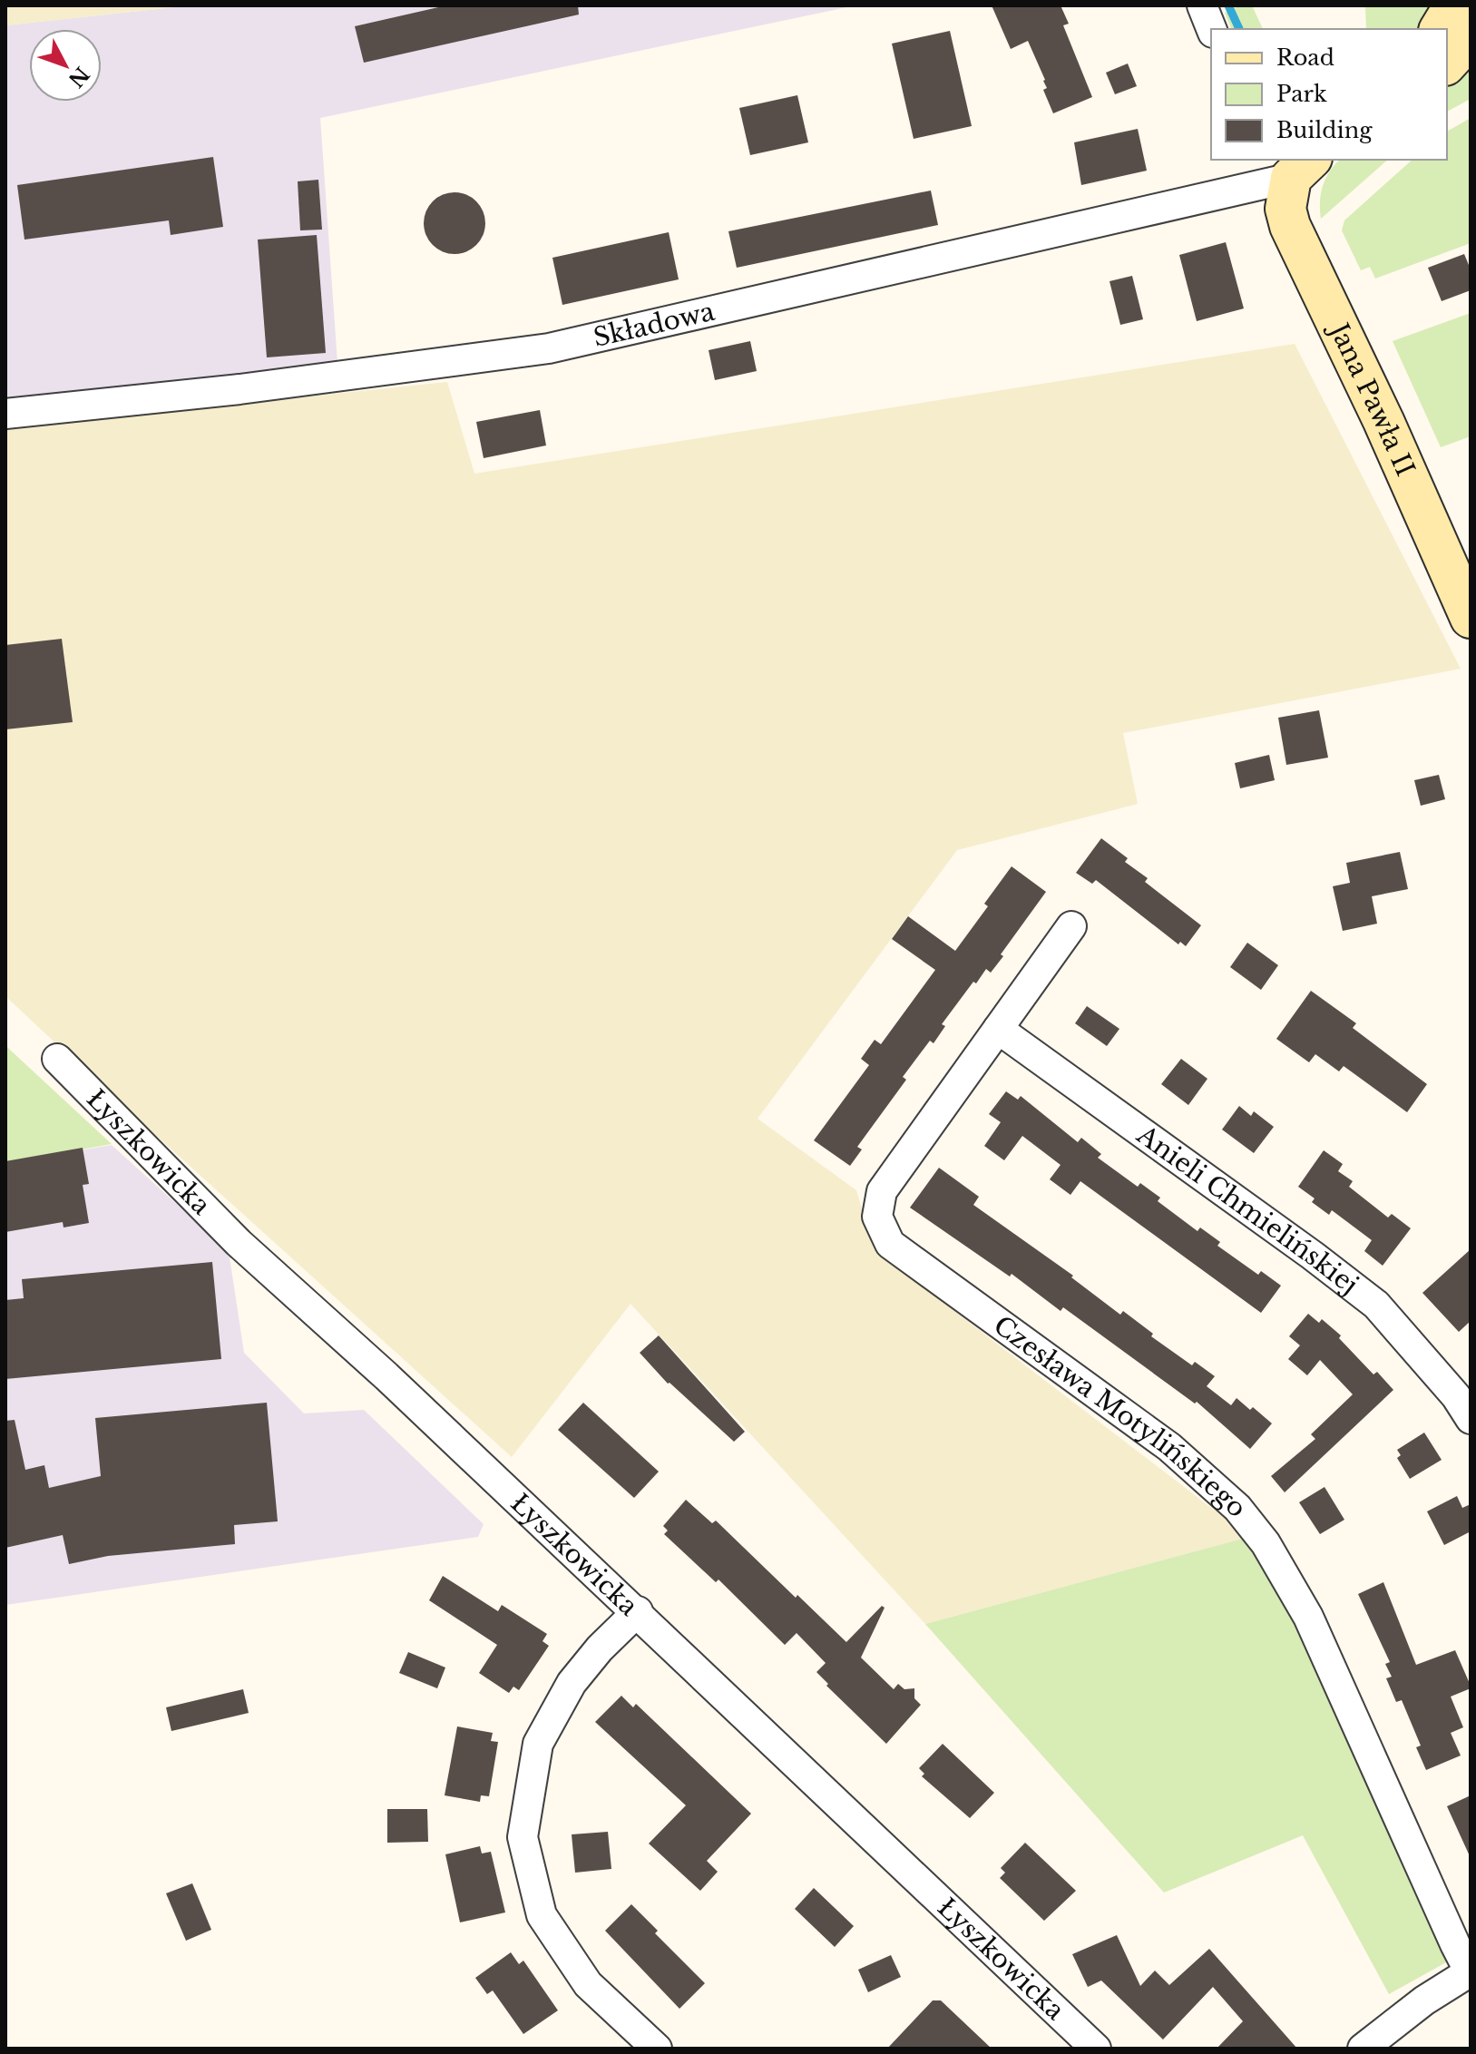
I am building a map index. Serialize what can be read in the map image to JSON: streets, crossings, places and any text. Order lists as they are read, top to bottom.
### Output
{
  "streets": {
    "street": [
      "Składowa",
      "Jana Pawła II",
      "Łyszkowicka",
      "Anieli Chmielińskiej",
      "Czesława Motylińskiego"
    ]
  },
  "crossings": [
    ["Składowa", "Jana Pawła II"],
    ["Anieli Chmielińskiej", "Czesława Motylińskiego"]
  ],
  "legend": ["Road", "Park", "Building"],
  "north": "bottom right"
}
